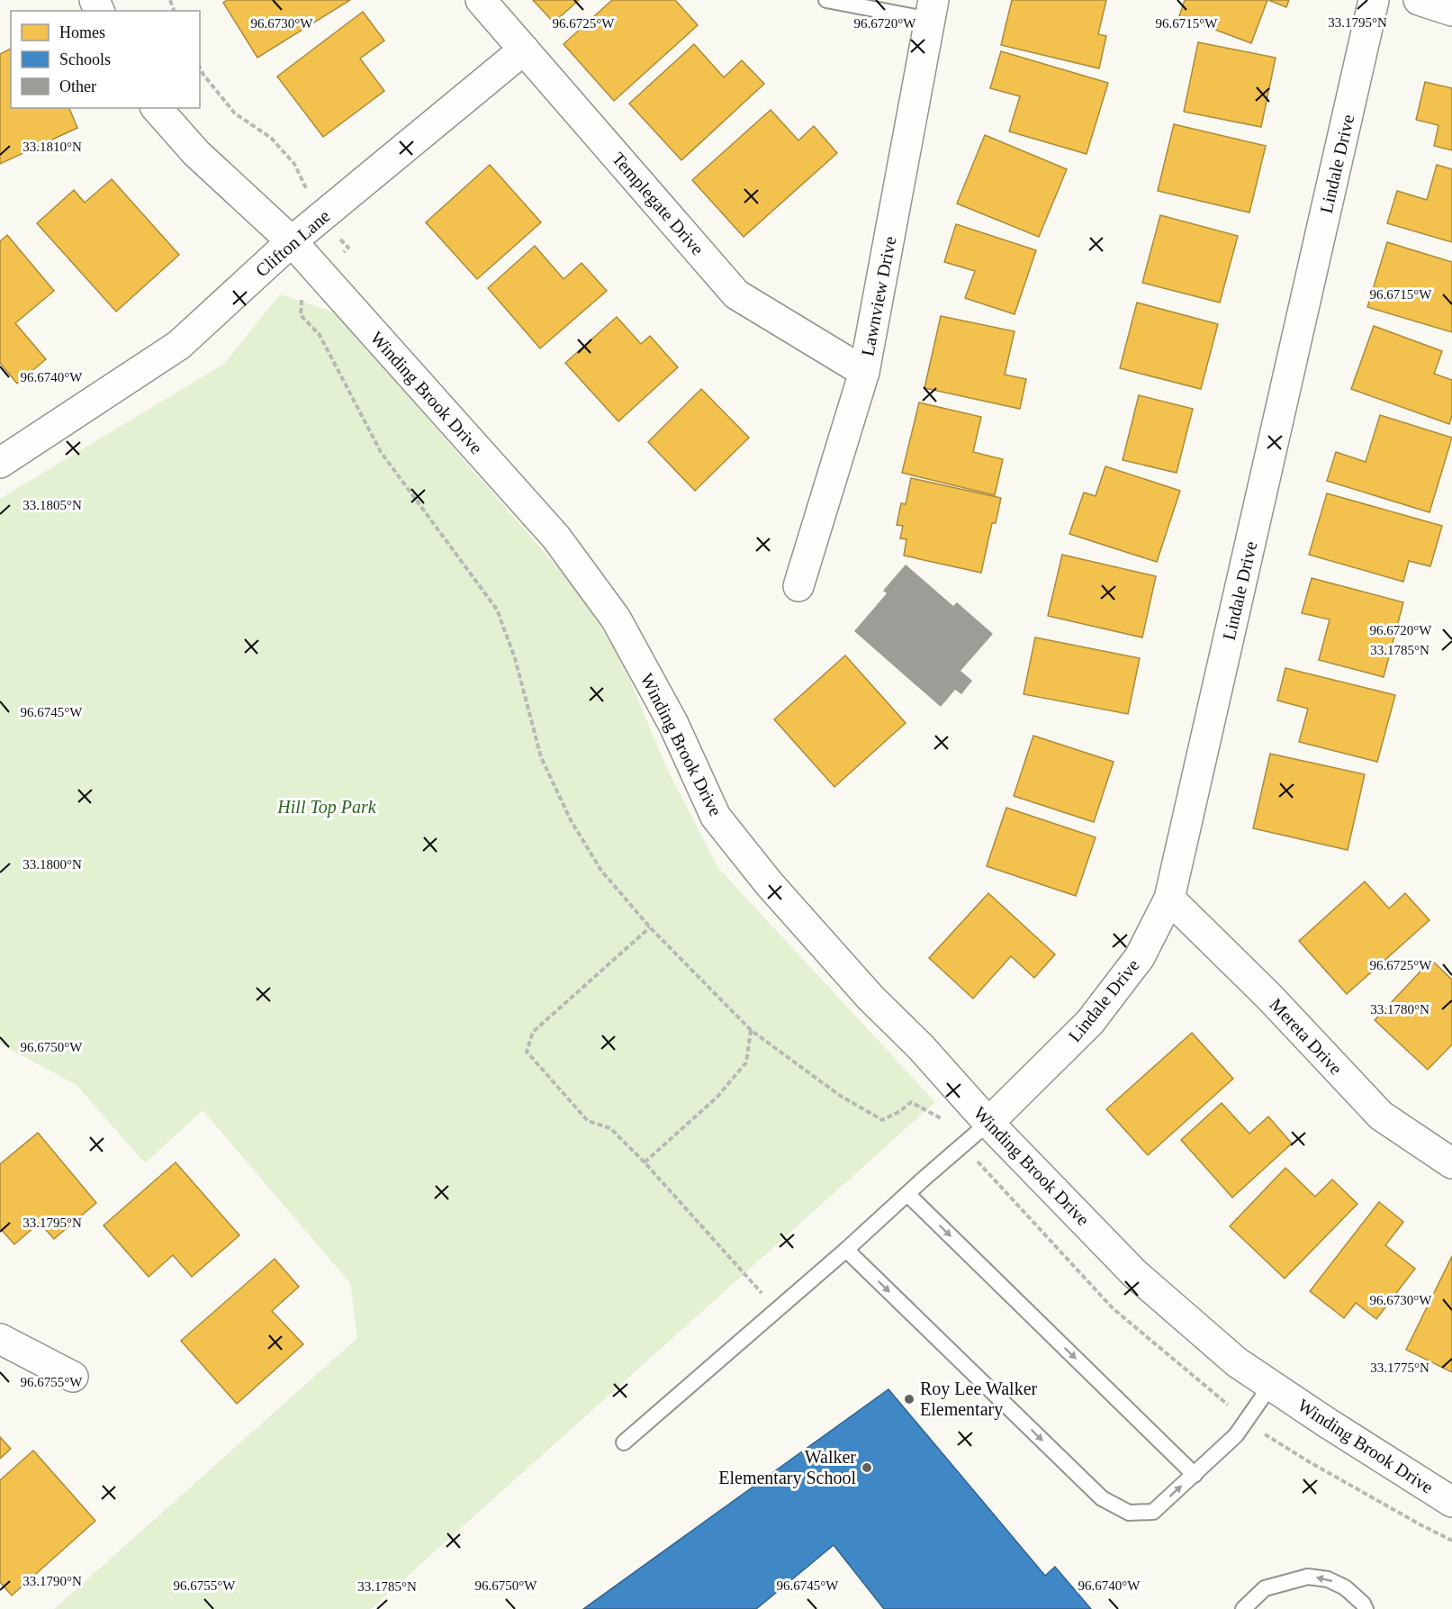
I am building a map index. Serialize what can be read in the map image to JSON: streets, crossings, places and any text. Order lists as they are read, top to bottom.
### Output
{
  "streets": {
    "street": [
      "Lindale Drive",
      "Templegate Drive",
      "Clifton Lane",
      "Lawnview Drive",
      "Winding Brook Drive",
      "Mereta Drive"
    ]
  },
  "crossings": [
    ["Lindale Drive", "Winding Brook Drive"],
    ["Lindale Drive", "Mereta Drive"],
    ["Templegate Drive", "Clifton Lane"],
    ["Templegate Drive", "Lawnview Drive"],
    ["Clifton Lane", "Winding Brook Drive"]
  ],
  "parks": ["Hill Top Park"],
  "places": ["Roy Lee Walker Elementary", "Walker Elementary School"],
  "legend": ["Homes", "Schools", "Other"],
  "coordinates": [
    "33.1795°N",
    "96.6725°W",
    "96.6720°W",
    "96.6715°W",
    "96.6730°W",
    "33.1810°N",
    "96.6740°W",
    "33.1805°N",
    "33.1785°N",
    "96.6745°W",
    "33.1800°N",
    "33.1780°N",
    "96.6750°W",
    "33.1775°N",
    "96.6755°W",
    "33.1790°N"
  ]
}
